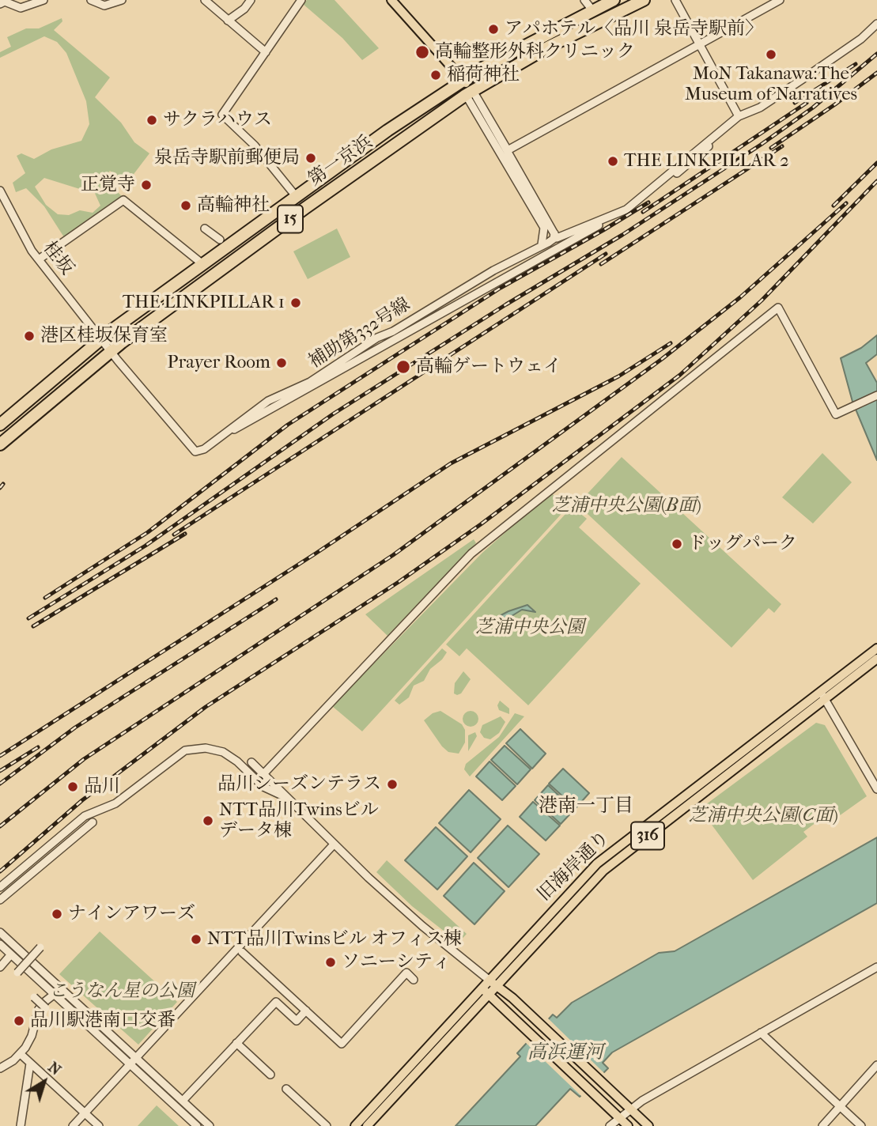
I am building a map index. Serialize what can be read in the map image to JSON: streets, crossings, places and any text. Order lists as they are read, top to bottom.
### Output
{
  "streets": {
    "highway": ["第一京浜", "15"],
    "main road": ["316", "旧海岸通り"],
    "street": ["桂坂", "補助第332号線"]
  },
  "crossings": [
    ["第一京浜", "桂坂"],
    ["第一京浜", "補助第332号線"],
    ["桂坂", "補助第332号線"]
  ],
  "districts": ["港南一丁目"],
  "water": ["高浜運河"],
  "parks": [
    "芝浦中央公園(B面)",
    "芝浦中央公園",
    "芝浦中央公園(C面)",
    "こうなん星の公園"
  ],
  "places": [
    "アパホテル〈品川 泉岳寺駅前〉",
    "高輪整形外科クリニック",
    "MoN Takanawa:The Museum of Narratives",
    "稲荷神社",
    "サクラハウス",
    "泉岳寺駅前郵便局",
    "THE LINKPILLAR 2",
    "正覚寺",
    "高輪神社",
    "THE LINKPILLAR 1",
    "港区桂坂保育室",
    "Prayer Room",
    "高輪ゲートウェイ",
    "ドッグパーク",
    "品川シーズンテラス",
    "品川",
    "NTT品川Twinsビル データ棟",
    "ナインアワーズ",
    "NTT品川Twinsビル オフィス棟",
    "ソニーシティ",
    "品川駅港南口交番"
  ],
  "north": "top right"
}
